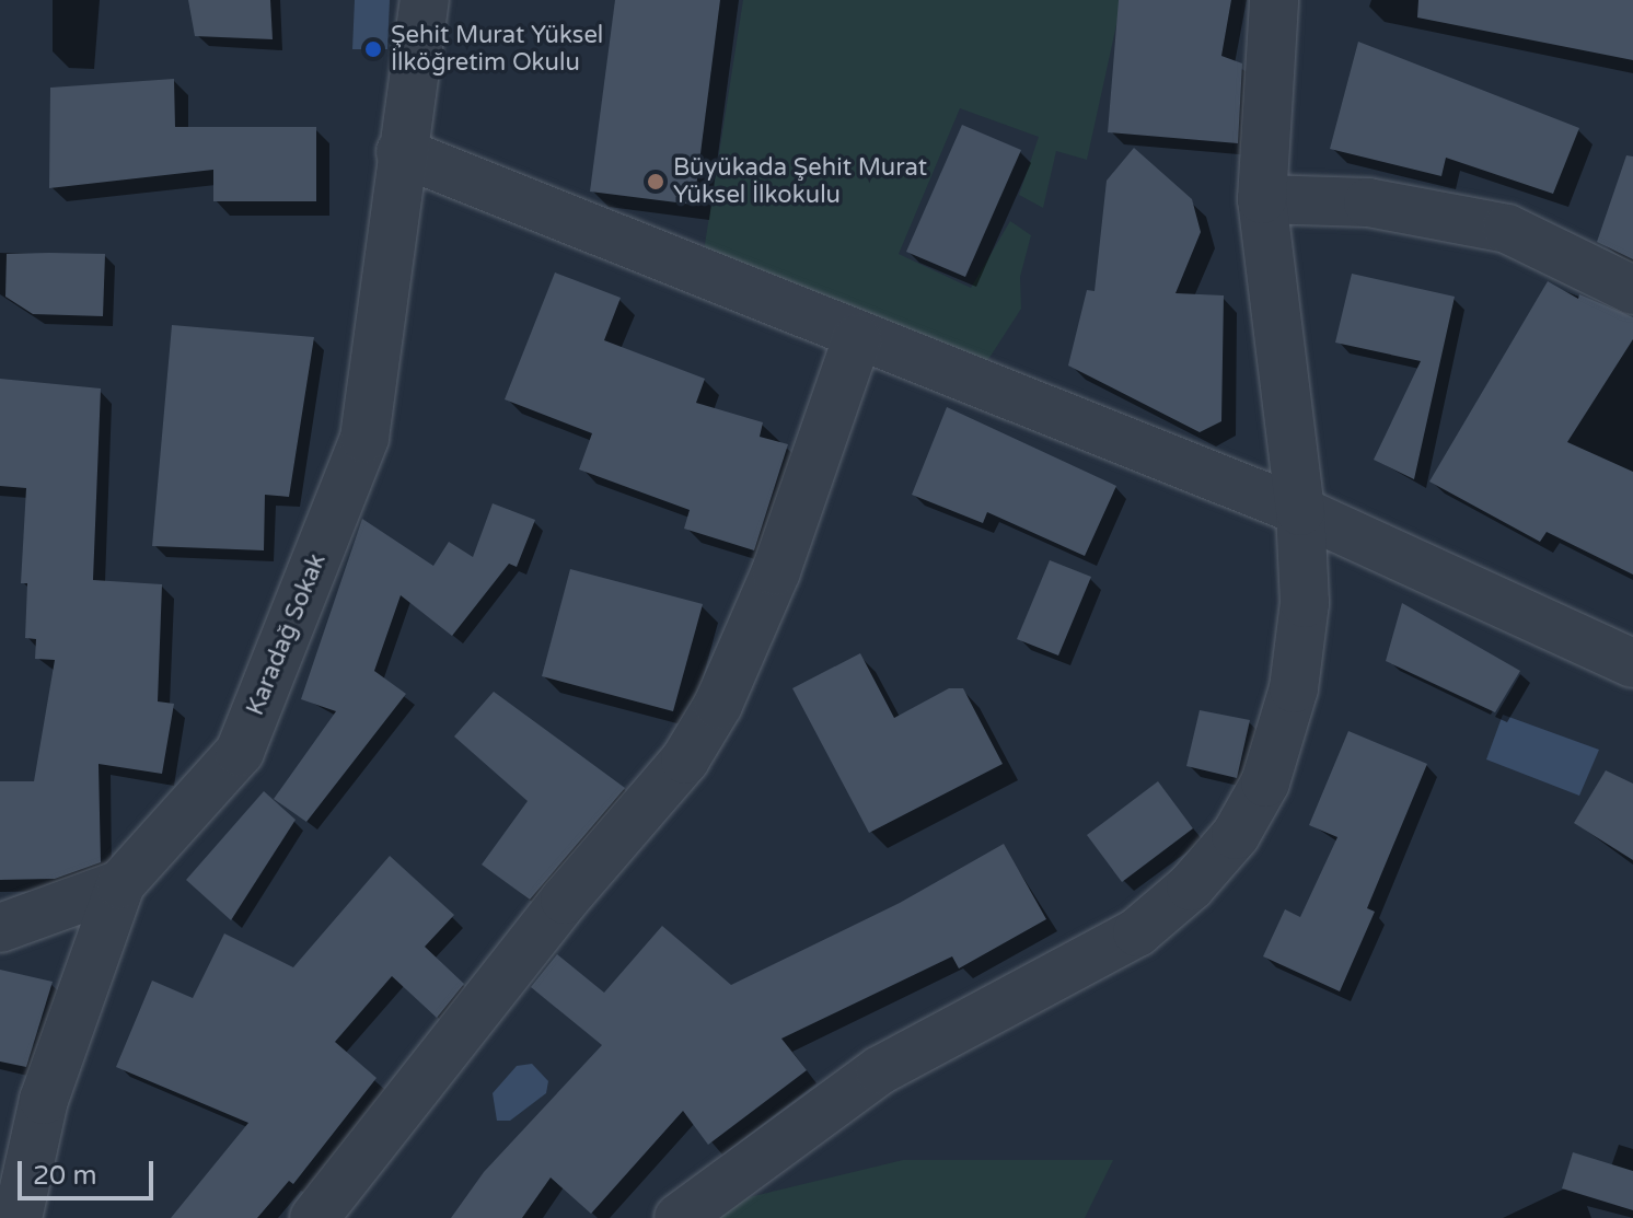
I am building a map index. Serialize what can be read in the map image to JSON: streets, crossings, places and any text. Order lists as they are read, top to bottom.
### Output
{
  "streets": {
    "street": ["Karadağ Sokak"]
  },
  "places": ["Şehit Murat Yüksel İlköğretim Okulu", "Büyükada Şehit Murat Yüksel İlkokulu"],
  "scale_bar": "20 m"
}
